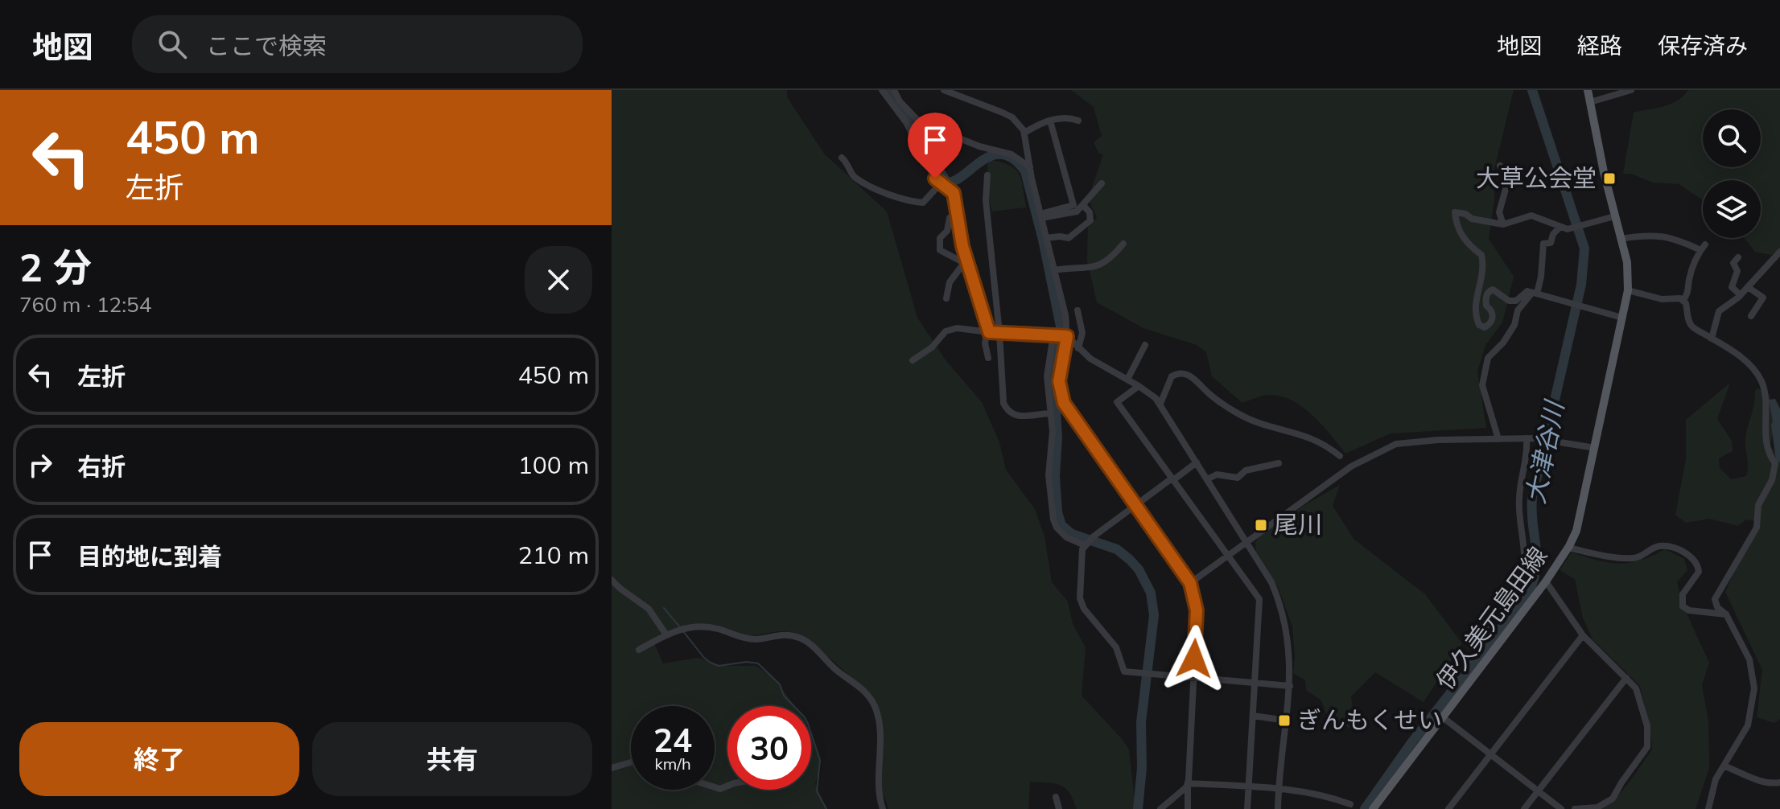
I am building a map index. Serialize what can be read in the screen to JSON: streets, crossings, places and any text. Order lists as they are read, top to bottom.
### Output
{
  "streets": {
    "main road": ["伊久美元島田線"]
  },
  "water": ["大津谷川"],
  "places": {
    "transit": ["大草公会堂", "尾川", "ぎんもくせい"]
  },
  "page": {
    "header": "地図",
    "search": "ここで検索",
    "nav": ["地図", "経路", "保存済み"],
    "turn": ["450 m", "左折"],
    "heading": ["2 分", "760 m · 12:54"],
    "list": [
      {
        "name": "左折",
        "value": "450 m"
      },
      {
        "name": "右折",
        "value": "100 m"
      },
      {
        "name": "目的地に到着",
        "value": "210 m"
      }
    ],
    "speed": "24 km/h",
    "limit": "30",
    "buttons": ["終了", "共有"]
  }
}
